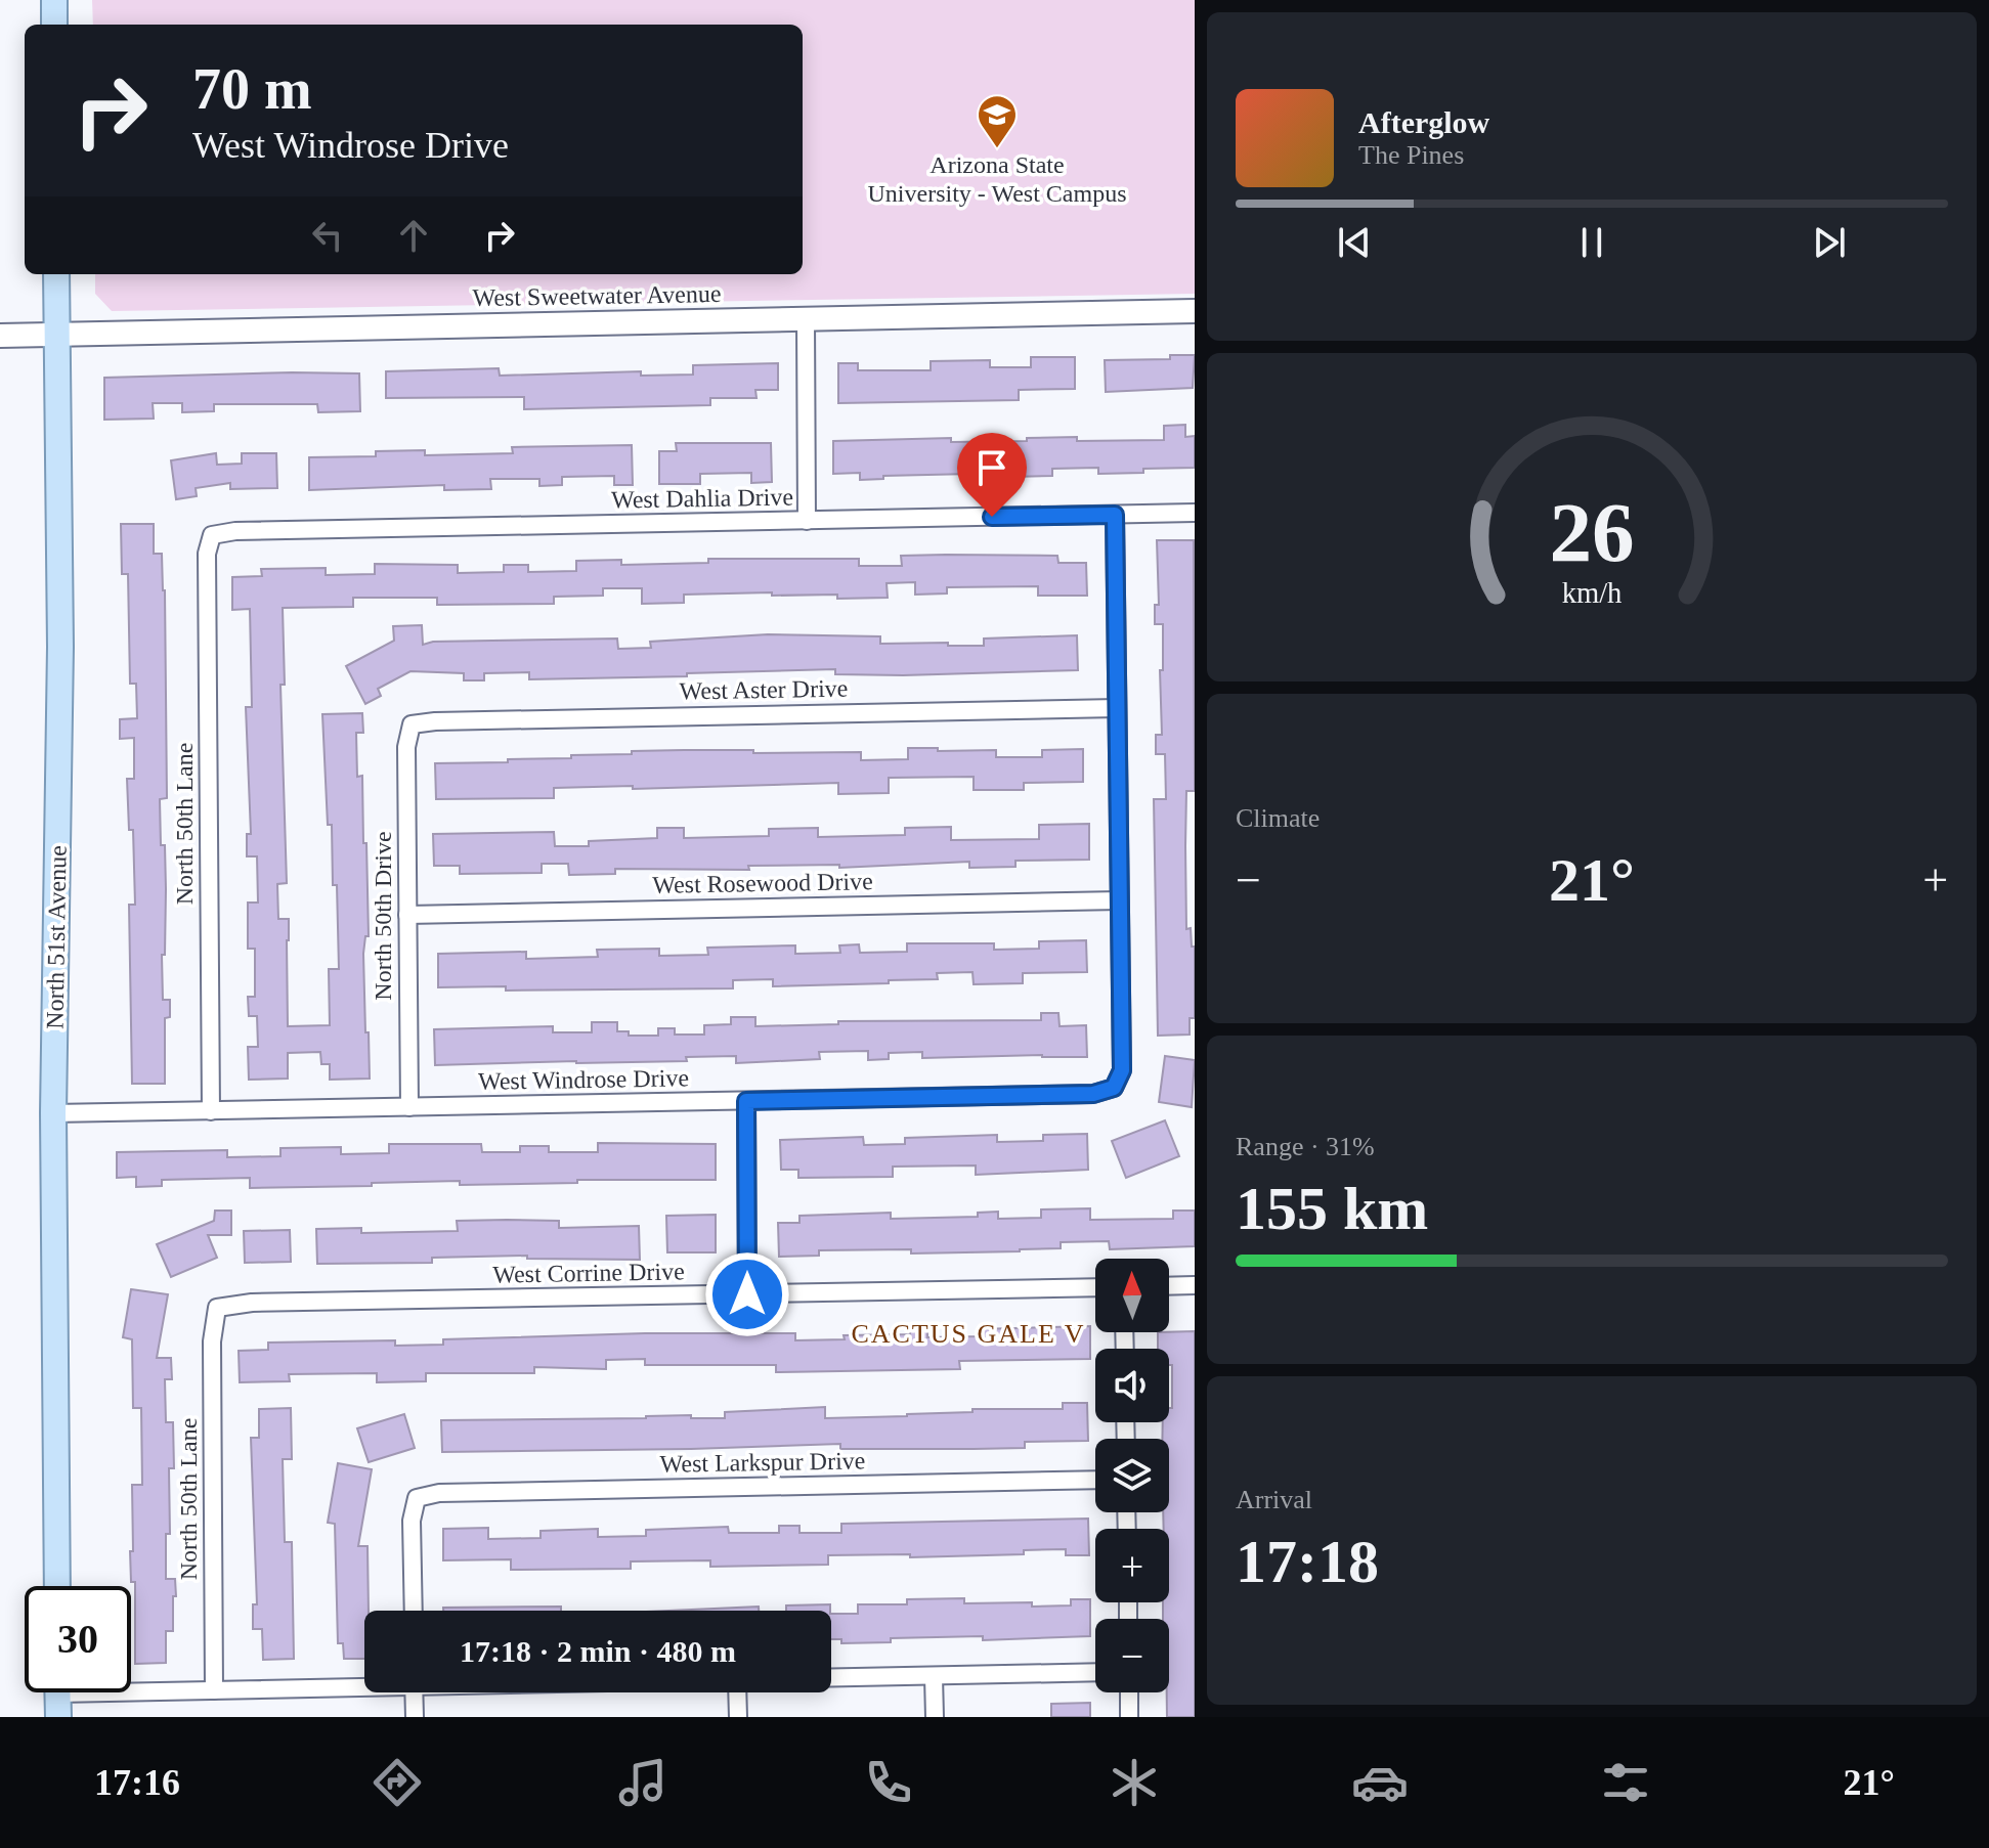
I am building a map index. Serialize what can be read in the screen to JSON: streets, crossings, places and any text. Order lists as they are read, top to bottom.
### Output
{
  "streets": {
    "main road": ["North 51st Avenue"],
    "street": [
      "West Sweetwater Avenue",
      "West Dahlia Drive",
      "West Aster Drive",
      "North 50th Lane",
      "West Rosewood Drive",
      "North 50th Drive",
      "West Windrose Drive",
      "West Corrine Drive",
      "West Larkspur Drive"
    ]
  },
  "crossings": [
    ["West Sweetwater Avenue", "North 51st Avenue"],
    ["West Dahlia Drive", "North 50th Lane"],
    ["West Aster Drive", "North 50th Drive"],
    ["North 50th Lane", "West Windrose Drive"],
    ["North 50th Lane", "West Corrine Drive"],
    ["West Rosewood Drive", "North 50th Drive"],
    ["West Rosewood Drive", "West Windrose Drive"],
    ["North 50th Drive", "West Windrose Drive"],
    ["North 51st Avenue", "West Windrose Drive"]
  ],
  "districts": ["CACTUS GALE V"],
  "places": {
    "school or university": ["Arizona State University - West Campus"]
  },
  "north": "top",
  "page": {
    "turn": ["70 m", "West Windrose Drive"],
    "song": ["Afterglow", "The Pines"],
    "tile": [
      "Climate",
      ["Range · 31%", "155 km"],
      ["Arrival", "17:18"]
    ],
    "heat": ["−", "21°", "+"],
    "map_buttons": ["+", "−"],
    "limit": "30",
    "trip": "17:18 · 2 min · 480 m",
    "tabs": ["17:16", "21°"],
    "gauge": ["26", "km/h"]
  }
}
